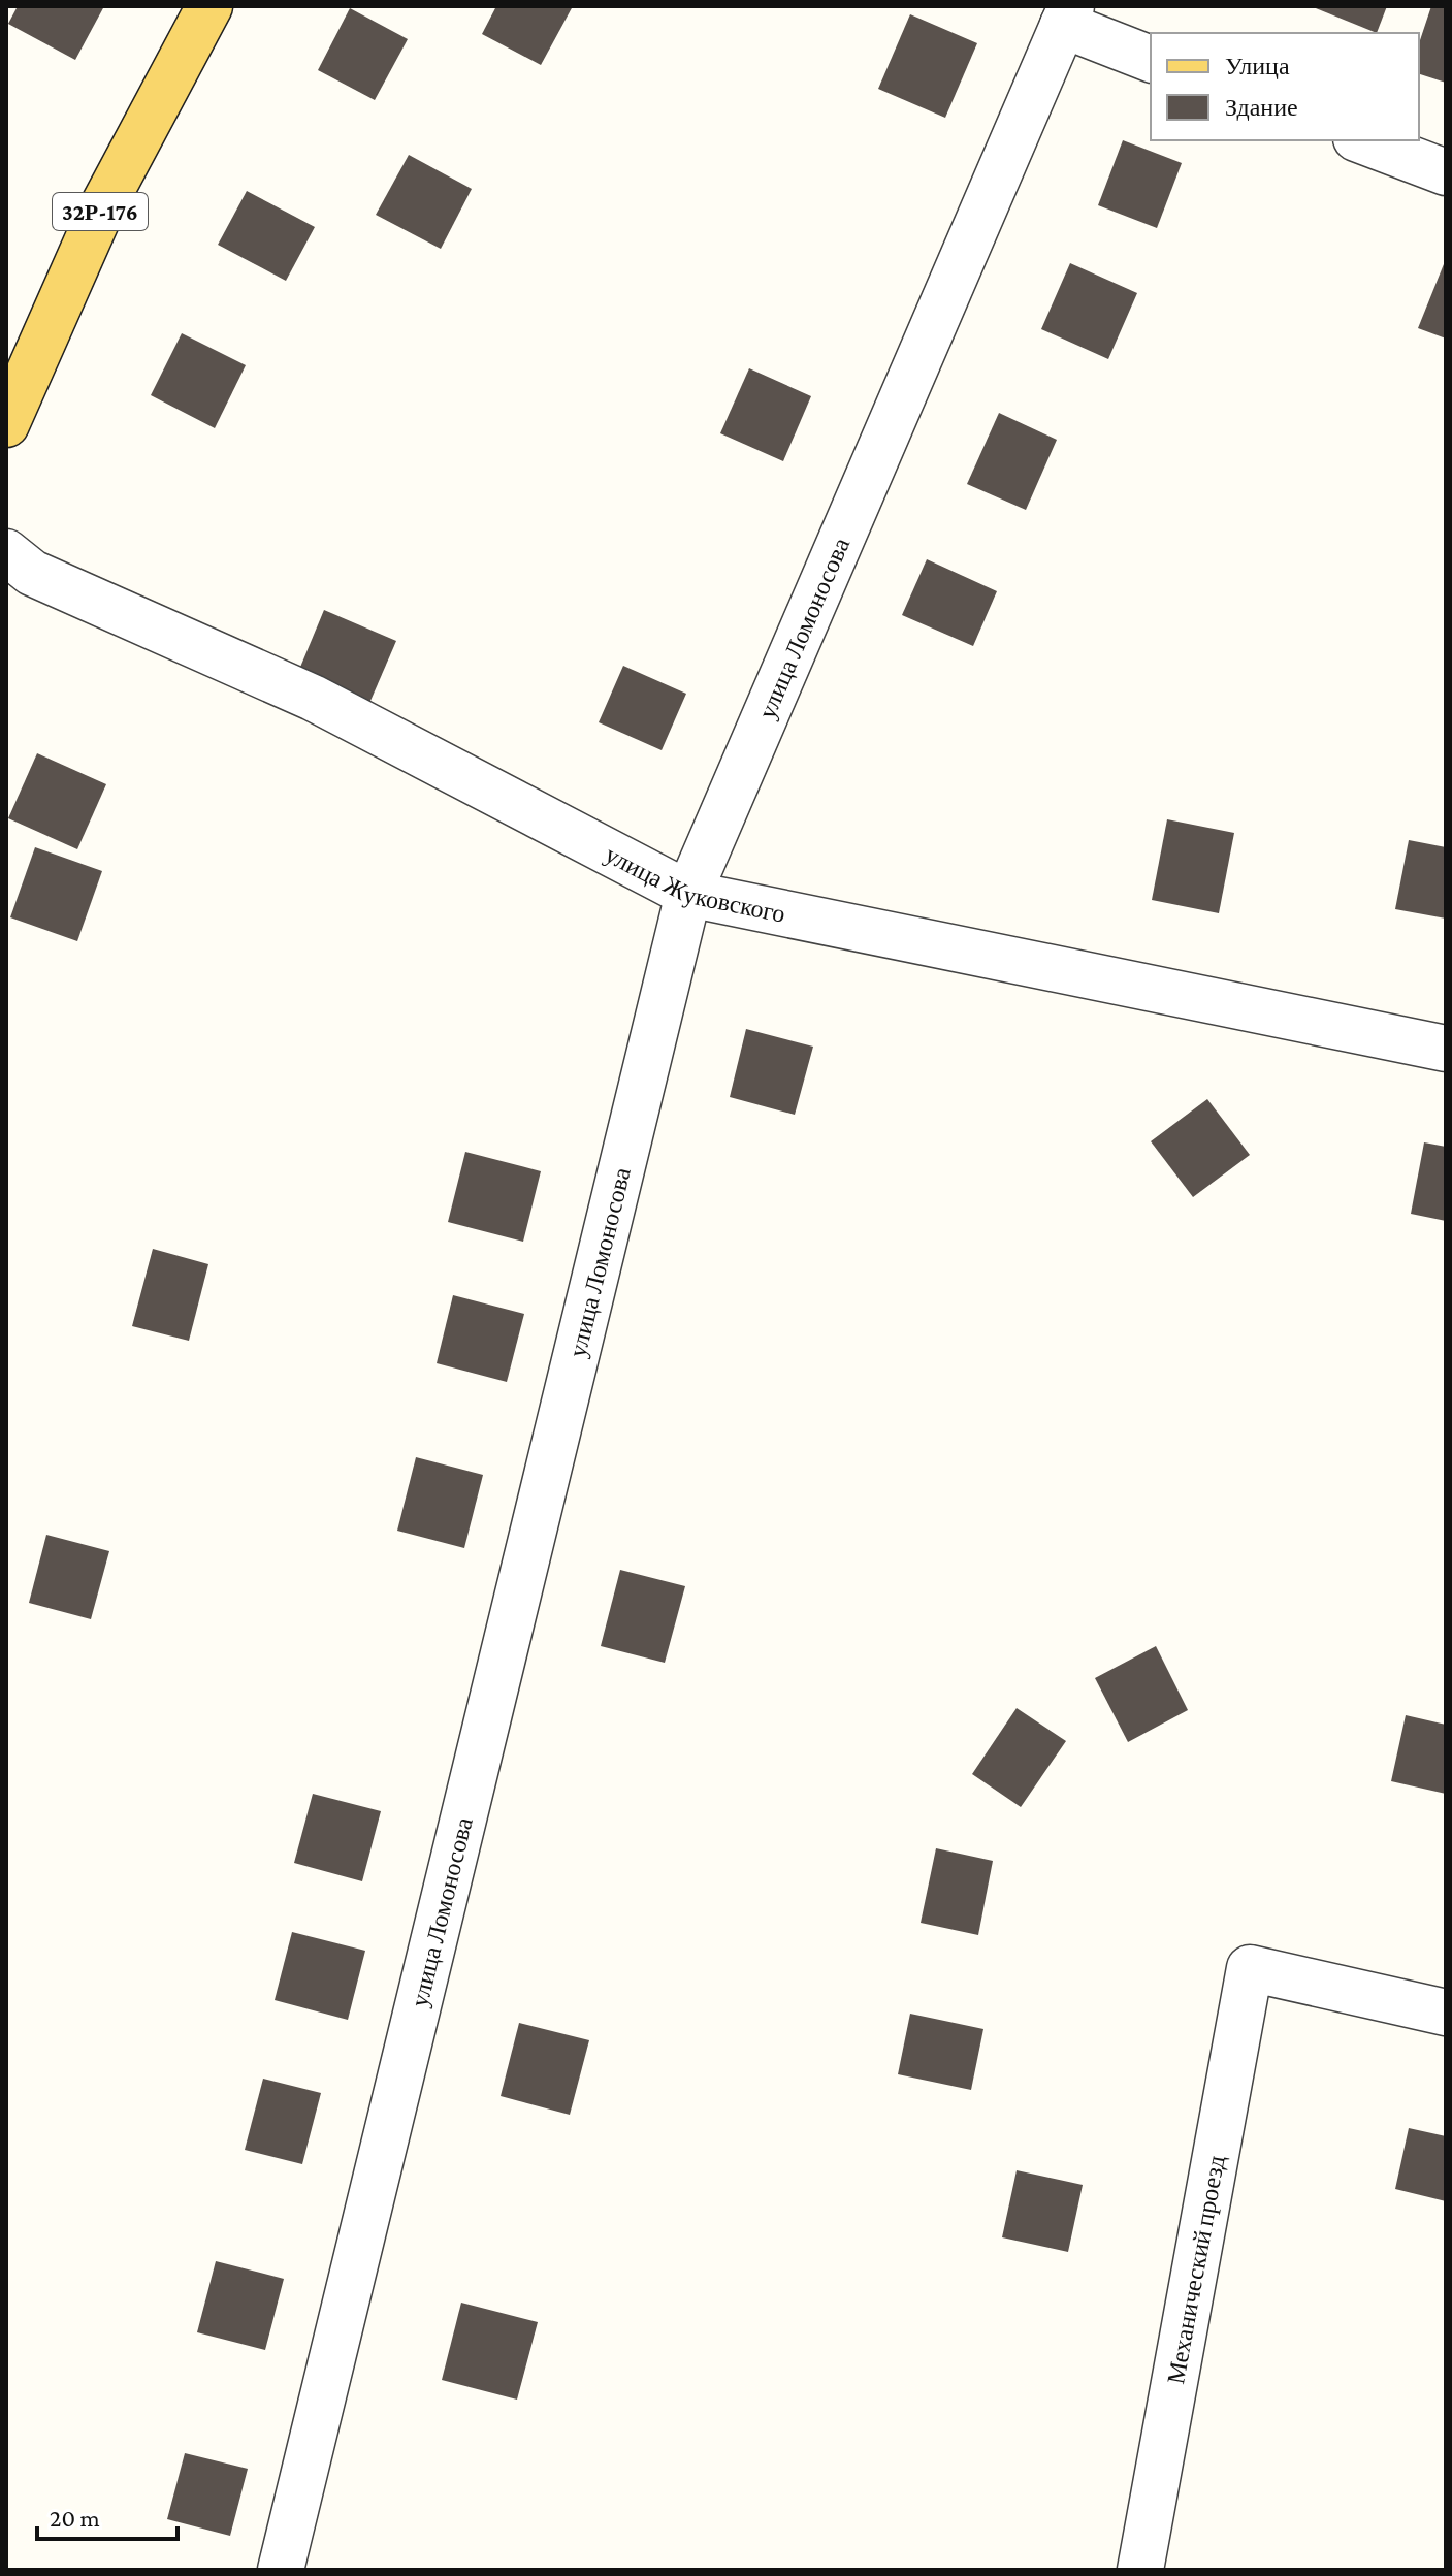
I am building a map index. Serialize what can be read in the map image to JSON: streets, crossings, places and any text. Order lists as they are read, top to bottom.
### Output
{
  "streets": {
    "main road": ["32Р-176"],
    "street": ["улица Ломоносова", "улица Жуковского", "Механический проезд"]
  },
  "crossings": [
    ["улица Ломоносова", "улица Жуковского"]
  ],
  "legend": ["Улица", "Здание"],
  "scale_bar": "20 m"
}
